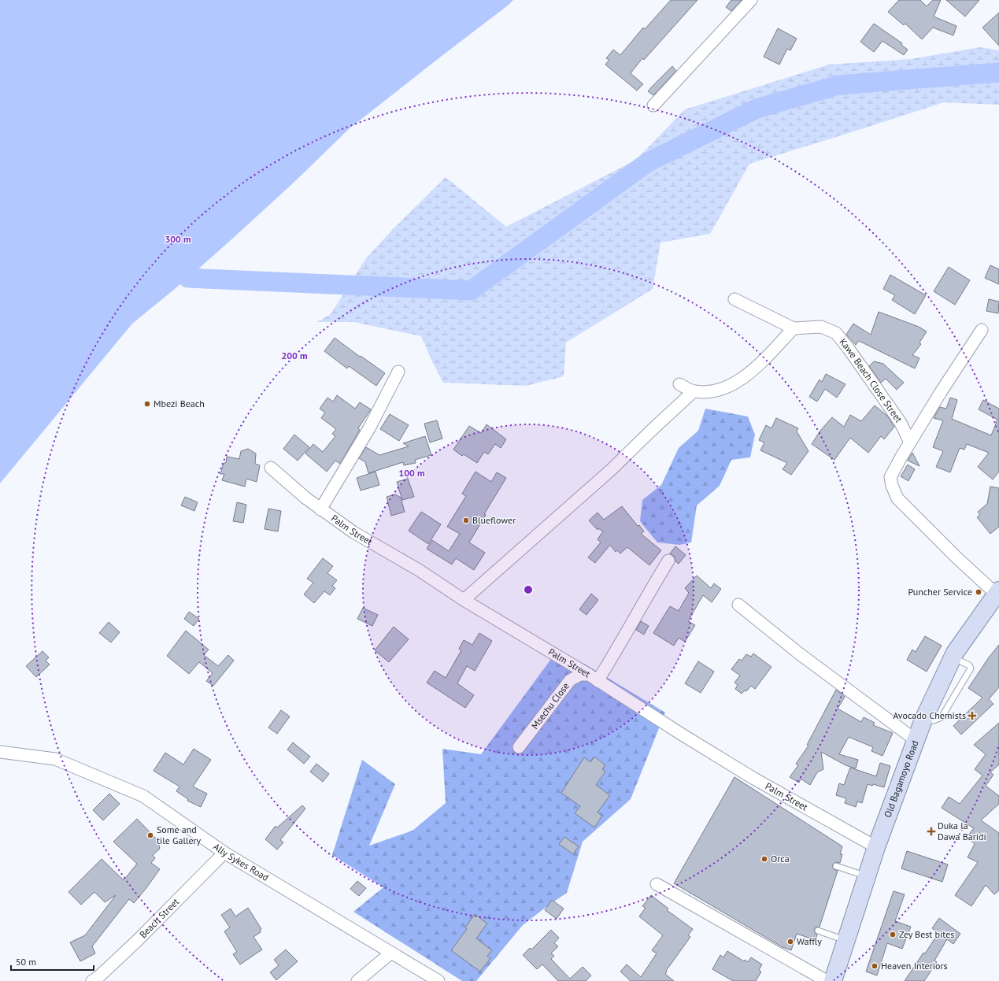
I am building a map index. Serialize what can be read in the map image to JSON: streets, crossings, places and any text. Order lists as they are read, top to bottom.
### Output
{
  "streets": {
    "main road": ["Old Bagamoyo Road"],
    "street": [
      "Kawe Beach Close Street",
      "Palm Street",
      "Msechu Close",
      "Ally Sykes Road",
      "Beach Street"
    ]
  },
  "crossings": [
    ["Palm Street", "Msechu Close"],
    ["Palm Street", "Old Bagamoyo Road"],
    ["Ally Sykes Road", "Beach Street"]
  ],
  "places": {
    "other": [
      "Mbezi Beach",
      "Blueflower",
      "Puncher Service",
      "Some and tile Gallery",
      "Orca",
      "Zey Best bites",
      "Waffly",
      "Heaven Interiors"
    ],
    "health": ["Avocado Chemists", "Duka la Dawa Baridi"]
  },
  "scale_bar": "50 m",
  "rings": ["300 m", "200 m", "100 m"]
}
